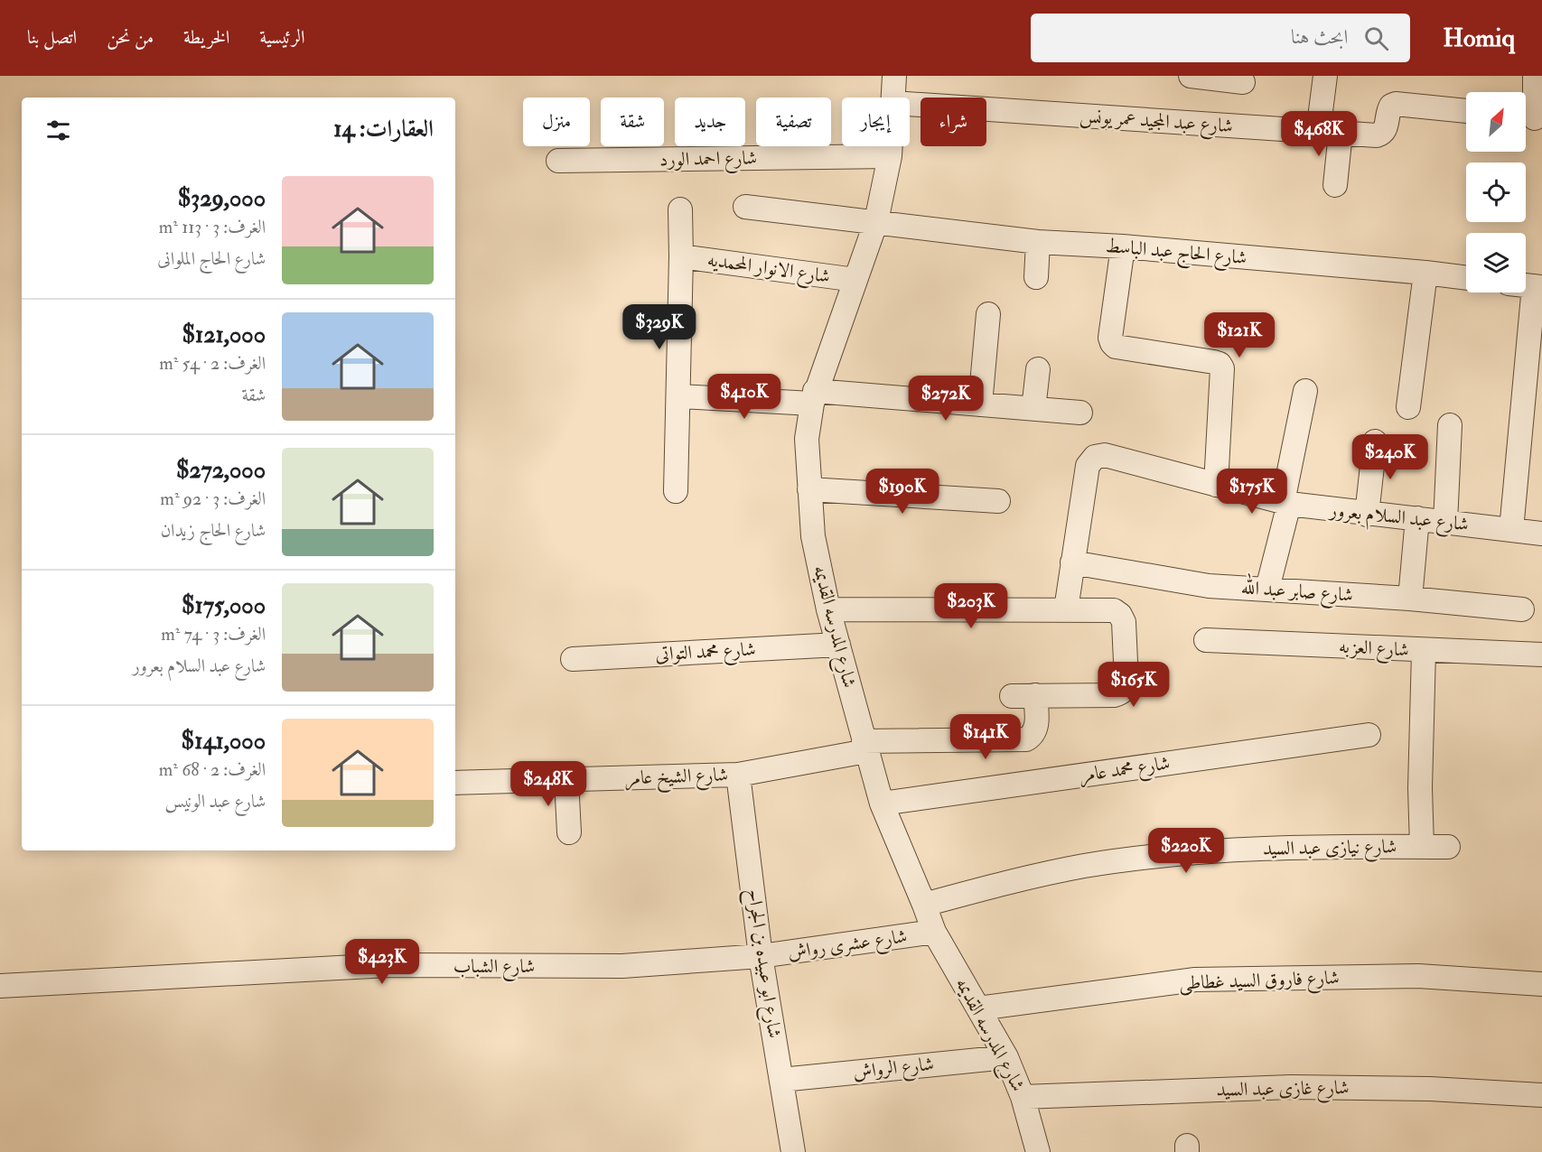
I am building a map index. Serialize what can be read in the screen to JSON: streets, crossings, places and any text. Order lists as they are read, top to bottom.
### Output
{
  "streets": {
    "street": [
      "شارع عبد المجيد عمر يونس",
      "شارع احمد الورد",
      "شارع الحاج عبد الباسط",
      "شارع الانوار المحمديه",
      "شارع عبد السلام بعرور",
      "شارع صابر عبد الله",
      "شارع المدرسه القديمه",
      "شارع العزبه",
      "شارع محمد التواتى",
      "شارع محمد عامر",
      "شارع الشيخ عامر",
      "شارع نيازى عبد السيد",
      "شارع عشرى رواش",
      "شارع ابو عبيده بن الجراح",
      "شارع الشباب",
      "شارع فاروق السيد غطاطى",
      "شارع الرواش",
      "شارع غازى عبد السيد"
    ]
  },
  "crossings": [
    ["شارع احمد الورد", "شارع المدرسه القديمه"],
    ["شارع الحاج عبد الباسط", "شارع المدرسه القديمه"],
    ["شارع الانوار المحمديه", "شارع المدرسه القديمه"],
    ["شارع عبد السلام بعرور", "شارع صابر عبد الله"],
    ["شارع المدرسه القديمه", "شارع محمد التواتى"],
    ["شارع المدرسه القديمه", "شارع محمد عامر"],
    ["شارع المدرسه القديمه", "شارع الشيخ عامر"],
    ["شارع المدرسه القديمه", "شارع نيازى عبد السيد"],
    ["شارع المدرسه القديمه", "شارع عشرى رواش"],
    ["شارع المدرسه القديمه", "شارع فاروق السيد غطاطى"],
    ["شارع المدرسه القديمه", "شارع الرواش"],
    ["شارع المدرسه القديمه", "شارع غازى عبد السيد"],
    ["شارع الشيخ عامر", "شارع ابو عبيده بن الجراح"],
    ["شارع عشرى رواش", "شارع ابو عبيده بن الجراح"],
    ["شارع عشرى رواش", "شارع الشباب"],
    ["شارع ابو عبيده بن الجراح", "شارع الشباب"],
    ["شارع ابو عبيده بن الجراح", "شارع الرواش"]
  ],
  "north": "top right",
  "page": {
    "header": "Homiq",
    "search": "ابحث هنا",
    "nav": [
      "الرئيسية",
      "الخريطة",
      "من نحن",
      "اتصل بنا"
    ],
    "chip": [
      "شراء",
      "إيجار",
      "تصفية",
      "جديد",
      "شقة",
      "منزل"
    ],
    "heading": "العقارات: 14",
    "price": [
      "$468K",
      "$329K",
      "$121K",
      "$410K",
      "$272K",
      "$240K",
      "$190K",
      "$175K",
      "$203K",
      "$165K",
      "$141K",
      "$248K",
      "$220K",
      "$423K"
    ],
    "list": [
      {
        "name": "$329,000",
        "note": "الغرف: 3 · 113 m² · شارع الحاج الملوانى"
      },
      {
        "name": "$121,000",
        "note": "الغرف: 2 · 54 m² · شقة"
      },
      {
        "name": "$272,000",
        "note": "الغرف: 3 · 92 m² · شارع الحاج زيدان"
      },
      {
        "name": "$175,000",
        "note": "الغرف: 3 · 74 m² · شارع عبد السلام بعرور"
      },
      {
        "name": "$141,000",
        "note": "الغرف: 2 · 68 m² · شارع عبد الونيس"
      }
    ]
  }
}
